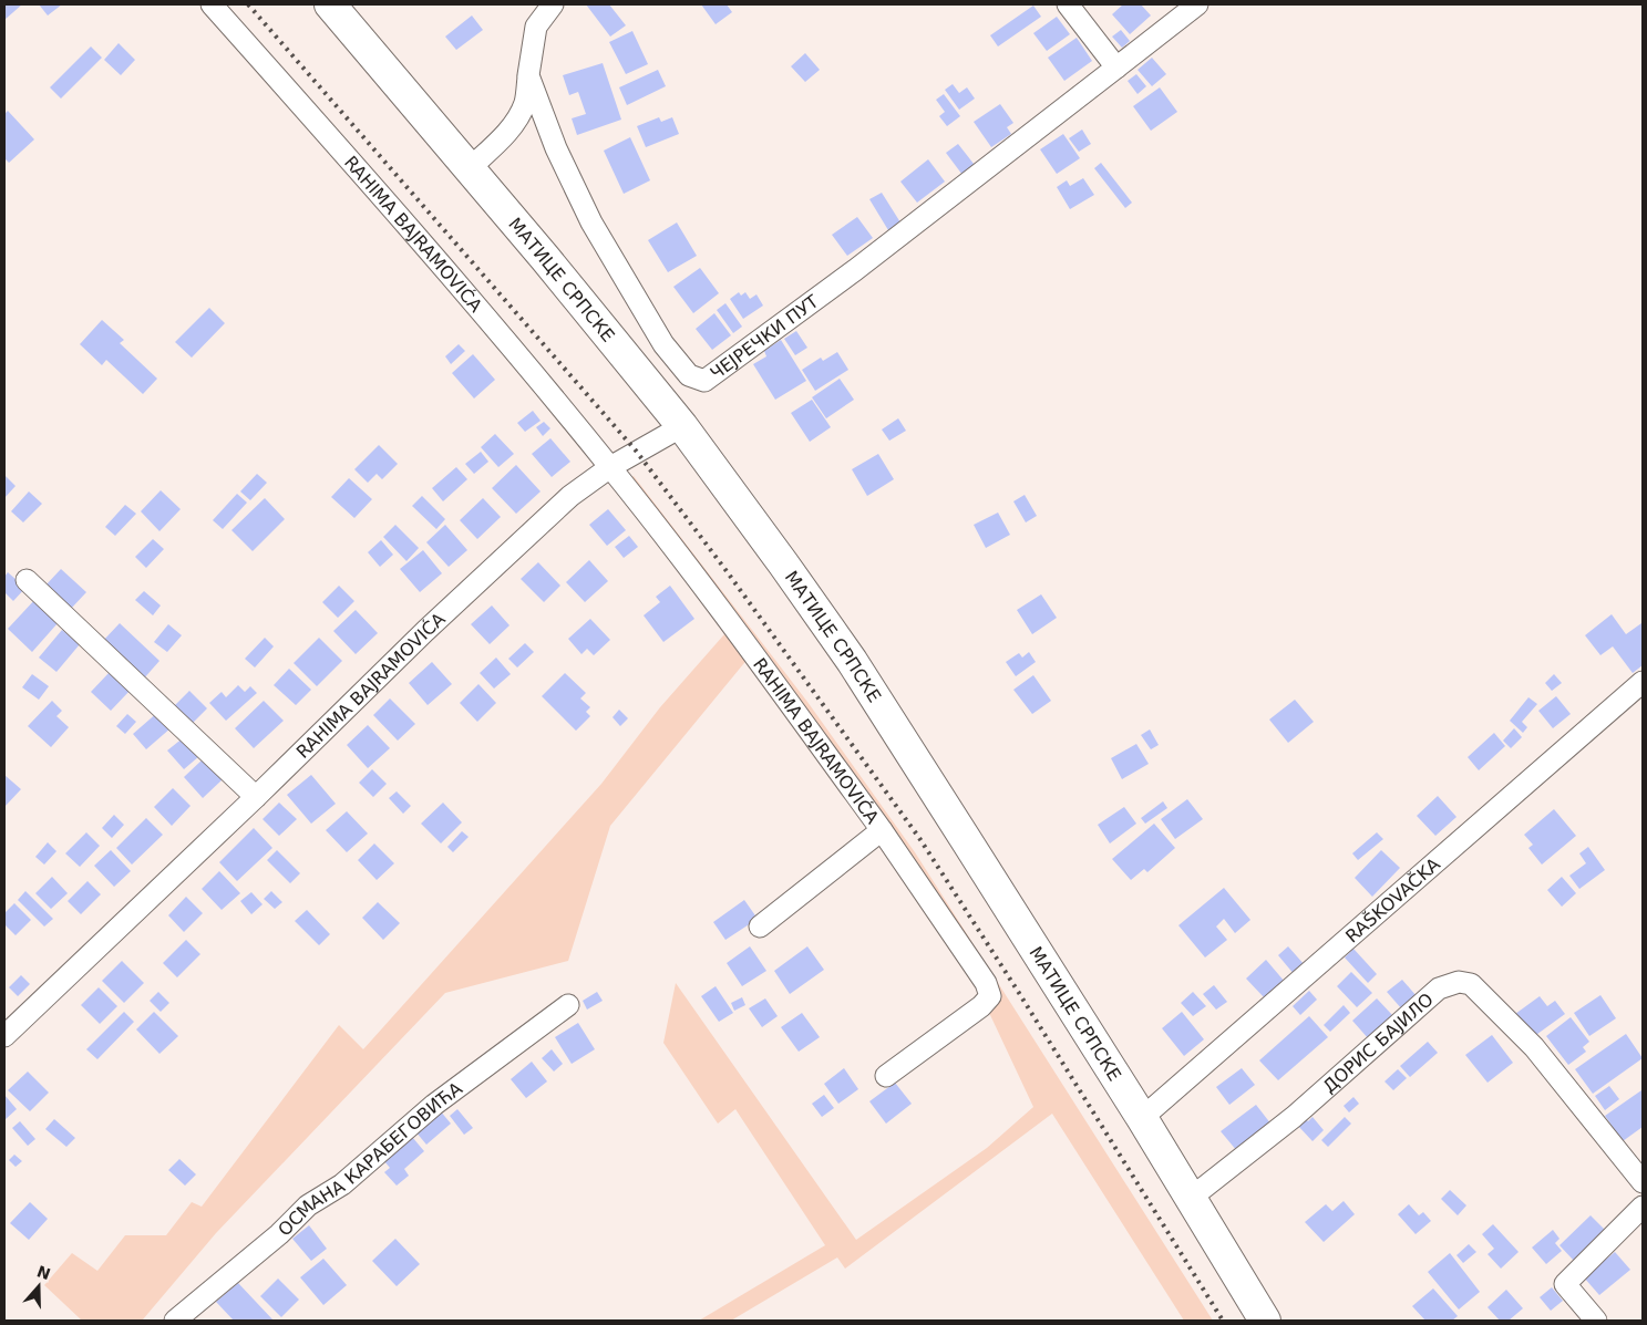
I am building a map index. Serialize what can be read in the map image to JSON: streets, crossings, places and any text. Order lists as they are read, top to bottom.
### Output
{
  "streets": {
    "main road": ["МАТИЦЕ СРПСКЕ"],
    "street": [
      "RAHIMA BAJRAMOVIĆA",
      "ЧЕЈРЕЧКИ ПУТ",
      "RAŠKOVAČKA",
      "ДОРИС БАЈИЛО",
      "ОСМАНА КАРАБЕГОВИЋА"
    ]
  },
  "crossings": [
    ["RAHIMA BAJRAMOVIĆA", "МАТИЦЕ СРПСКЕ"],
    ["МАТИЦЕ СРПСКЕ", "RAŠKOVAČKA"],
    ["МАТИЦЕ СРПСКЕ", "ДОРИС БАЈИЛО"]
  ],
  "north": "top"
}
